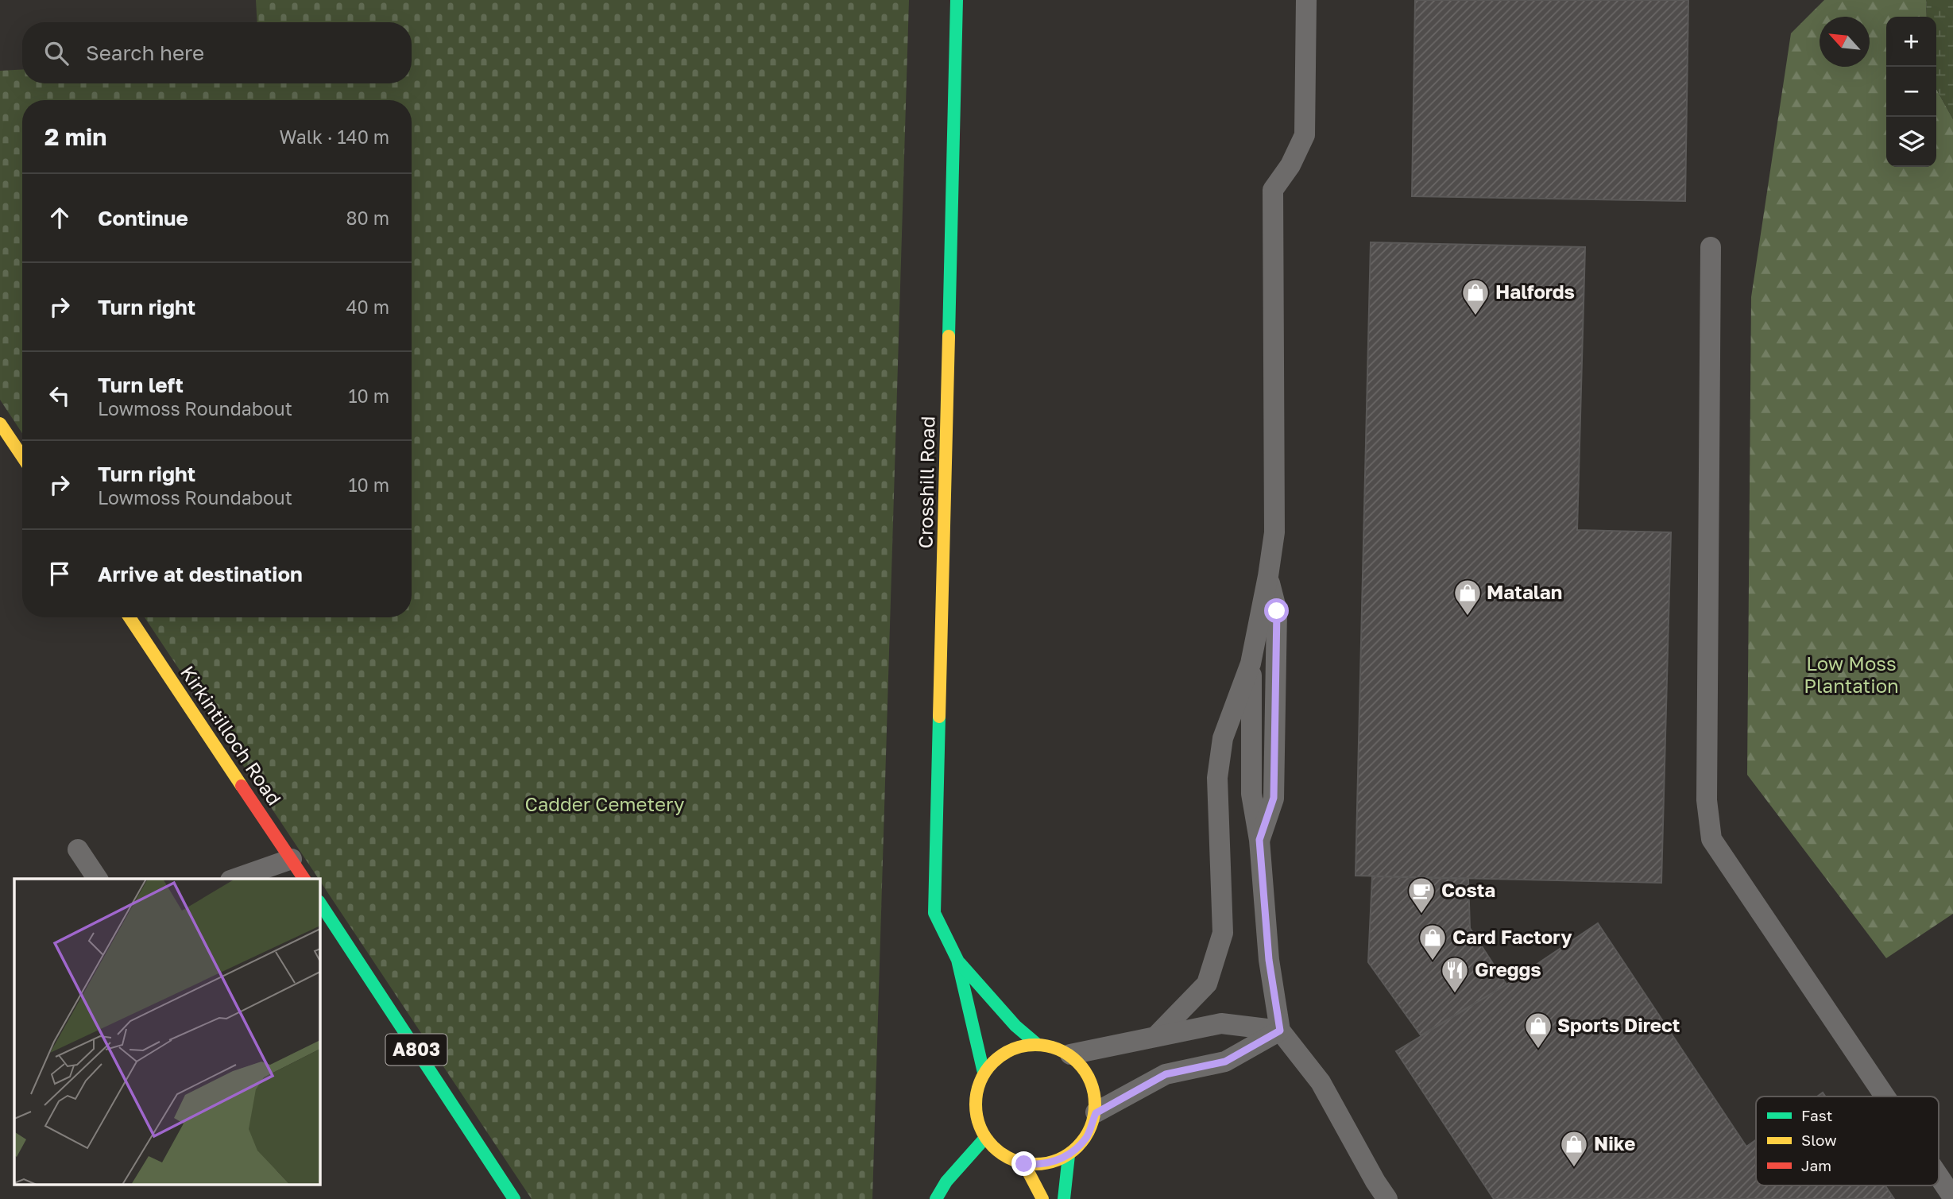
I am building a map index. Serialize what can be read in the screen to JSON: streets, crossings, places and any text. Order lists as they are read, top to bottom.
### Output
{
  "streets": {
    "main road": ["Crosshill Road", "Kirkintilloch Road", "A803"]
  },
  "parks": ["Low Moss Plantation", "Cadder Cemetery"],
  "places": {
    "shop": [
      "Halfords",
      "Matalan",
      "Card Factory",
      "Sports Direct",
      "Nike"
    ],
    "cafe": ["Costa"],
    "restaurant": ["Greggs"]
  },
  "legend": ["Fast", "Slow", "Jam"],
  "north": "top left",
  "page": {
    "map_buttons": ["+", "−"],
    "search": "Search here",
    "heading": ["2 min", "Walk · 140 m"],
    "list": [
      ["Continue", "80 m"],
      ["Turn right", "40 m"],
      ["Turn left", "Lowmoss Roundabout", "10 m"],
      ["Turn right", "Lowmoss Roundabout", "10 m"],
      "Arrive at destination"
    ]
  }
}
